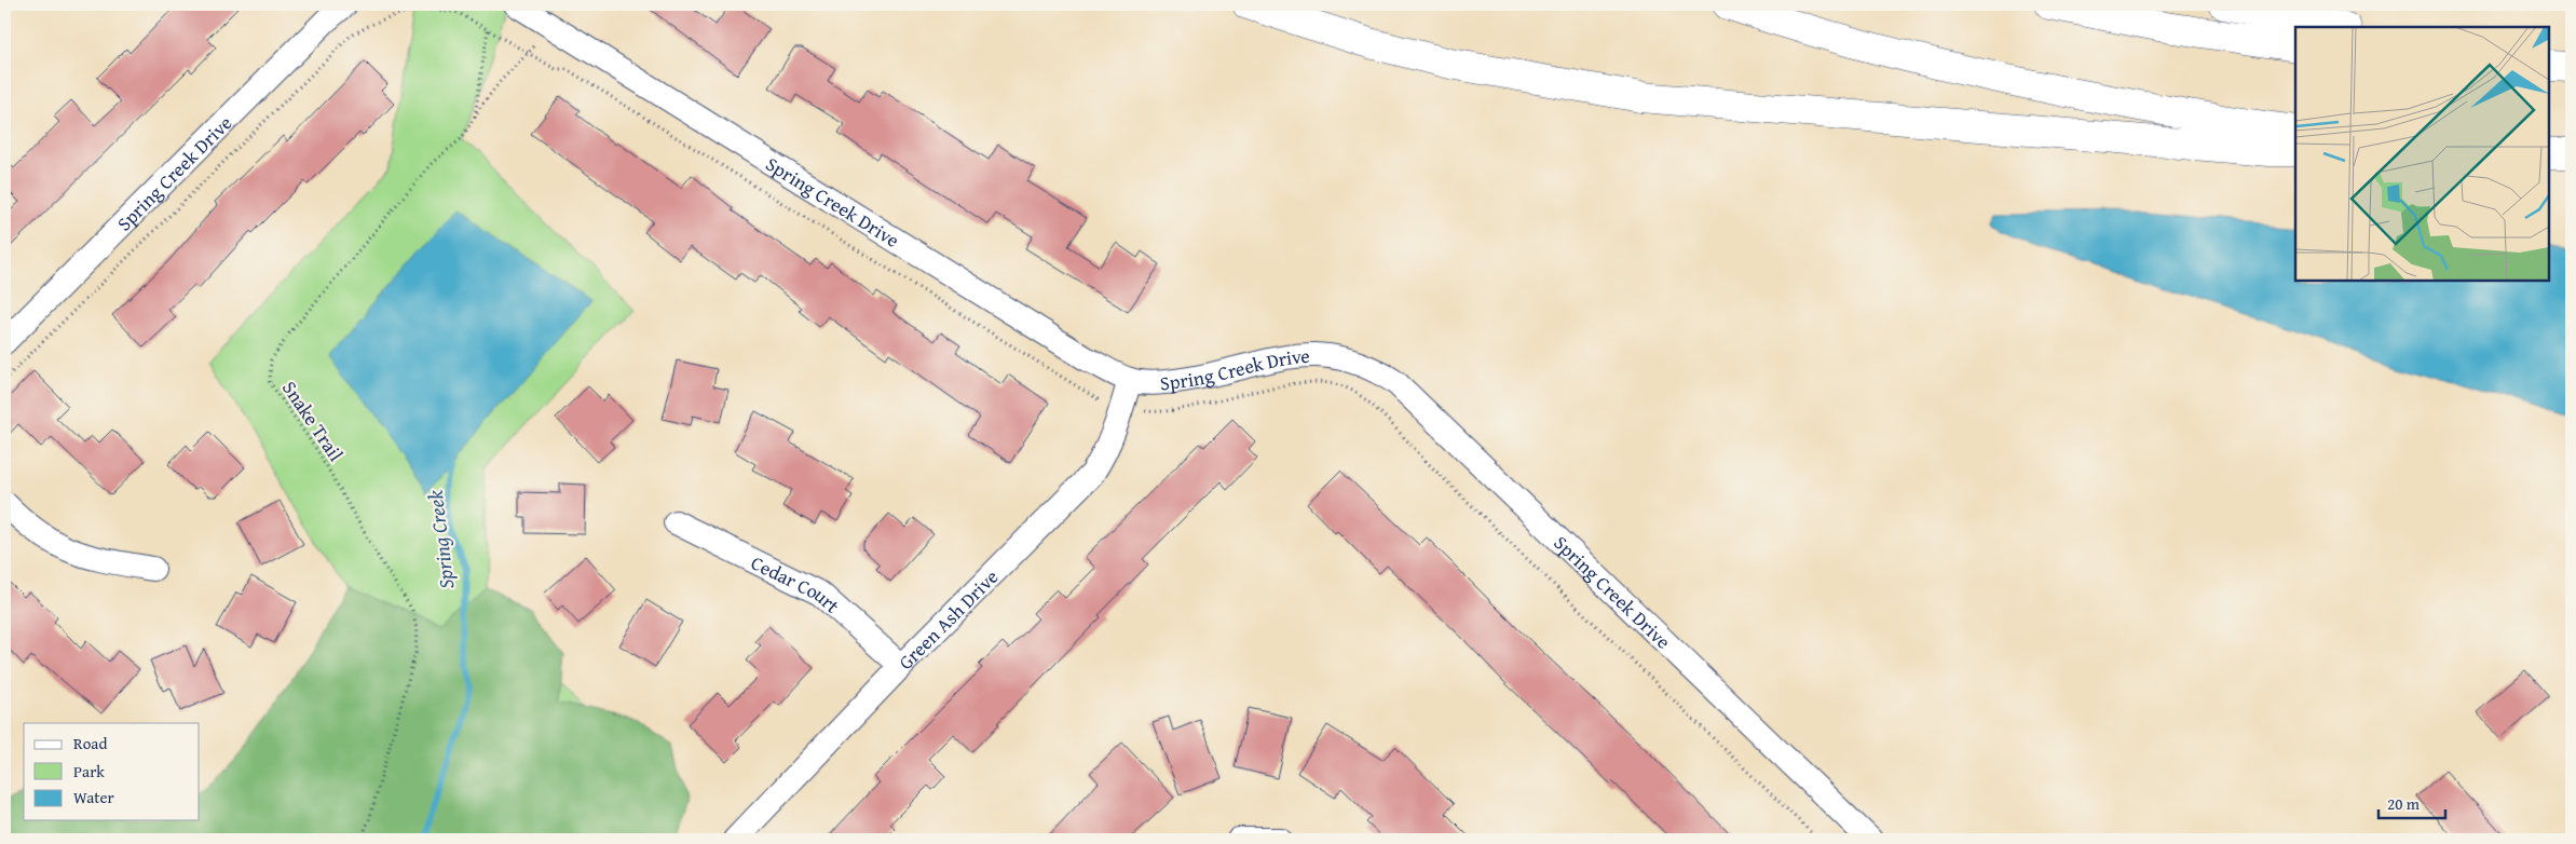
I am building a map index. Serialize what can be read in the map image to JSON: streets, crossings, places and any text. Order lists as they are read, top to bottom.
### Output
{
  "streets": {
    "street": ["Spring Creek Drive", "Cedar Court", "Green Ash Drive"],
    "path": ["Snake Trail"]
  },
  "crossings": [
    ["Spring Creek Drive", "Snake Trail"],
    ["Spring Creek Drive", "Green Ash Drive"],
    ["Cedar Court", "Green Ash Drive"]
  ],
  "water": ["Spring Creek"],
  "legend": ["Road", "Park", "Water"],
  "scale_bar": "20 m"
}
